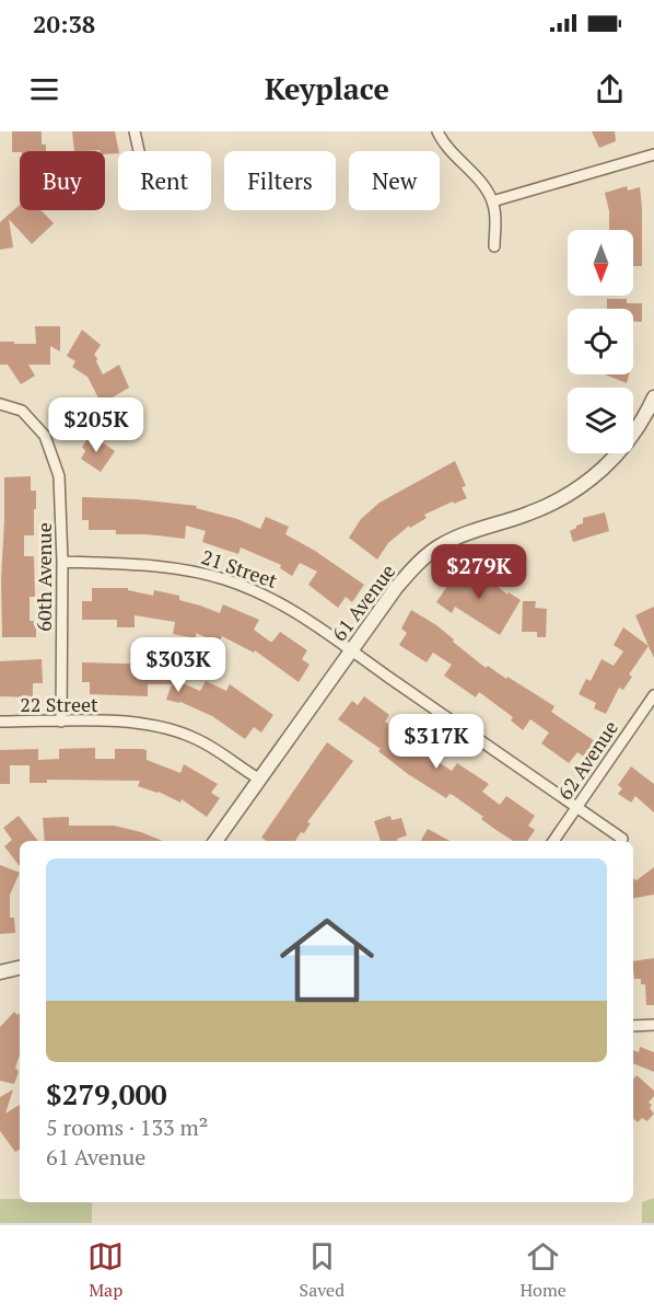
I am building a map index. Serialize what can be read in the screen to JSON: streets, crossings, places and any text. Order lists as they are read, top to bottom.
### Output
{
  "streets": {
    "street": [
      "21 Street",
      "60th Avenue",
      "61 Avenue",
      "22 Street",
      "62 Avenue"
    ]
  },
  "crossings": [
    ["21 Street", "60th Avenue"],
    ["21 Street", "61 Avenue"],
    ["21 Street", "62 Avenue"],
    ["60th Avenue", "22 Street"],
    ["61 Avenue", "22 Street"]
  ],
  "north": "bottom",
  "page": {
    "status": "20:38",
    "header": "Keyplace",
    "chip": [
      "Buy",
      "Rent",
      "Filters",
      "New"
    ],
    "price": [
      "$205K",
      "$279K",
      "$303K",
      "$317K"
    ],
    "list": [
      {
        "name": "$279,000",
        "note": "5 rooms · 133 m² · 61 Avenue"
      }
    ],
    "tabs": ["Map", "Saved", "Home"]
  }
}
